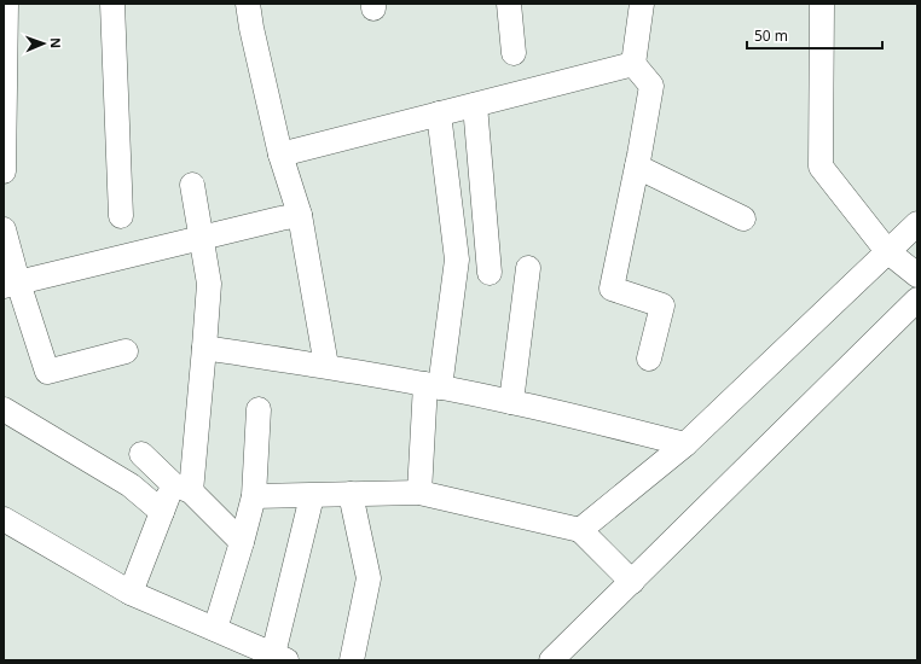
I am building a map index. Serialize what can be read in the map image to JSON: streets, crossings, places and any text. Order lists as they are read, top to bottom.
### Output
{
  "scale_bar": "50 m",
  "north": "right"
}
